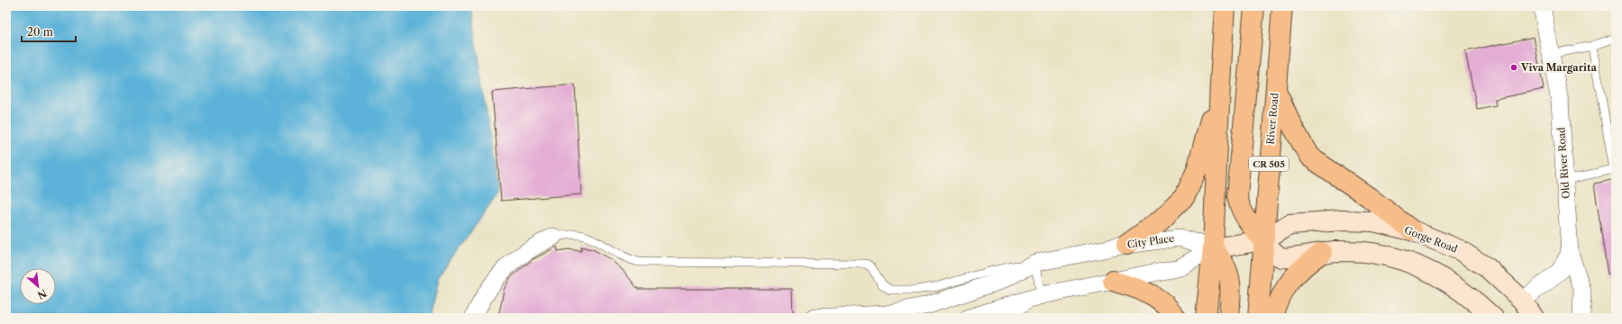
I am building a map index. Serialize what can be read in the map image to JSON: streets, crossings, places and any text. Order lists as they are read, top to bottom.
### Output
{
  "streets": {
    "main road": ["River Road", "CR 505", "Gorge Road"],
    "street": ["Old River Road", "City Place"]
  },
  "crossings": [
    ["River Road", "Gorge Road"],
    ["Gorge Road", "City Place"]
  ],
  "places": ["Viva Margarita"],
  "scale_bar": "20 m",
  "north": "bottom right"
}
